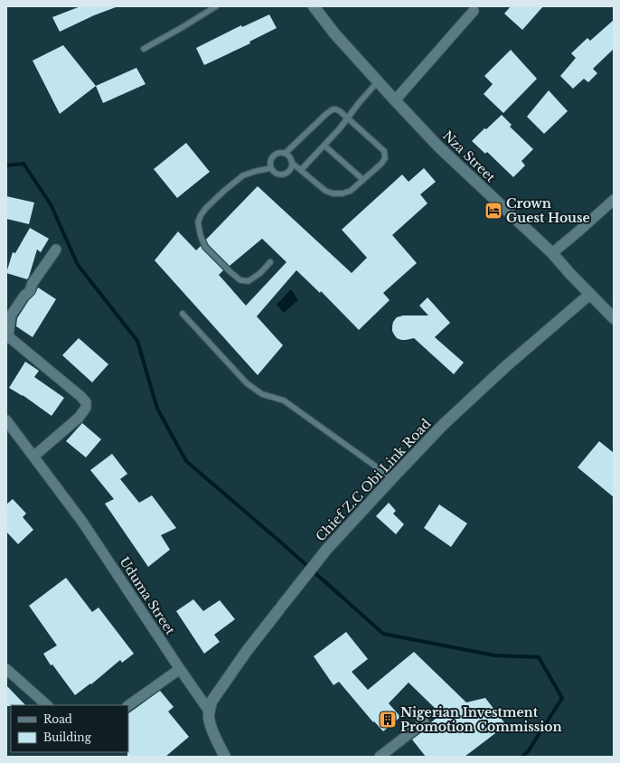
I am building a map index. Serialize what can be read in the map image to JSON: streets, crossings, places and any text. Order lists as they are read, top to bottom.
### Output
{
  "streets": {
    "street": ["Nza Street", "Chief Z.C Obi Link Road", "Uduma Street"]
  },
  "crossings": [
    ["Nza Street", "Chief Z.C Obi Link Road"],
    ["Chief Z.C Obi Link Road", "Uduma Street"]
  ],
  "places": {
    "hotel": ["Crown Guest House"],
    "building": ["Nigerian Investment Promotion Commission"]
  },
  "legend": ["Road", "Building"]
}
